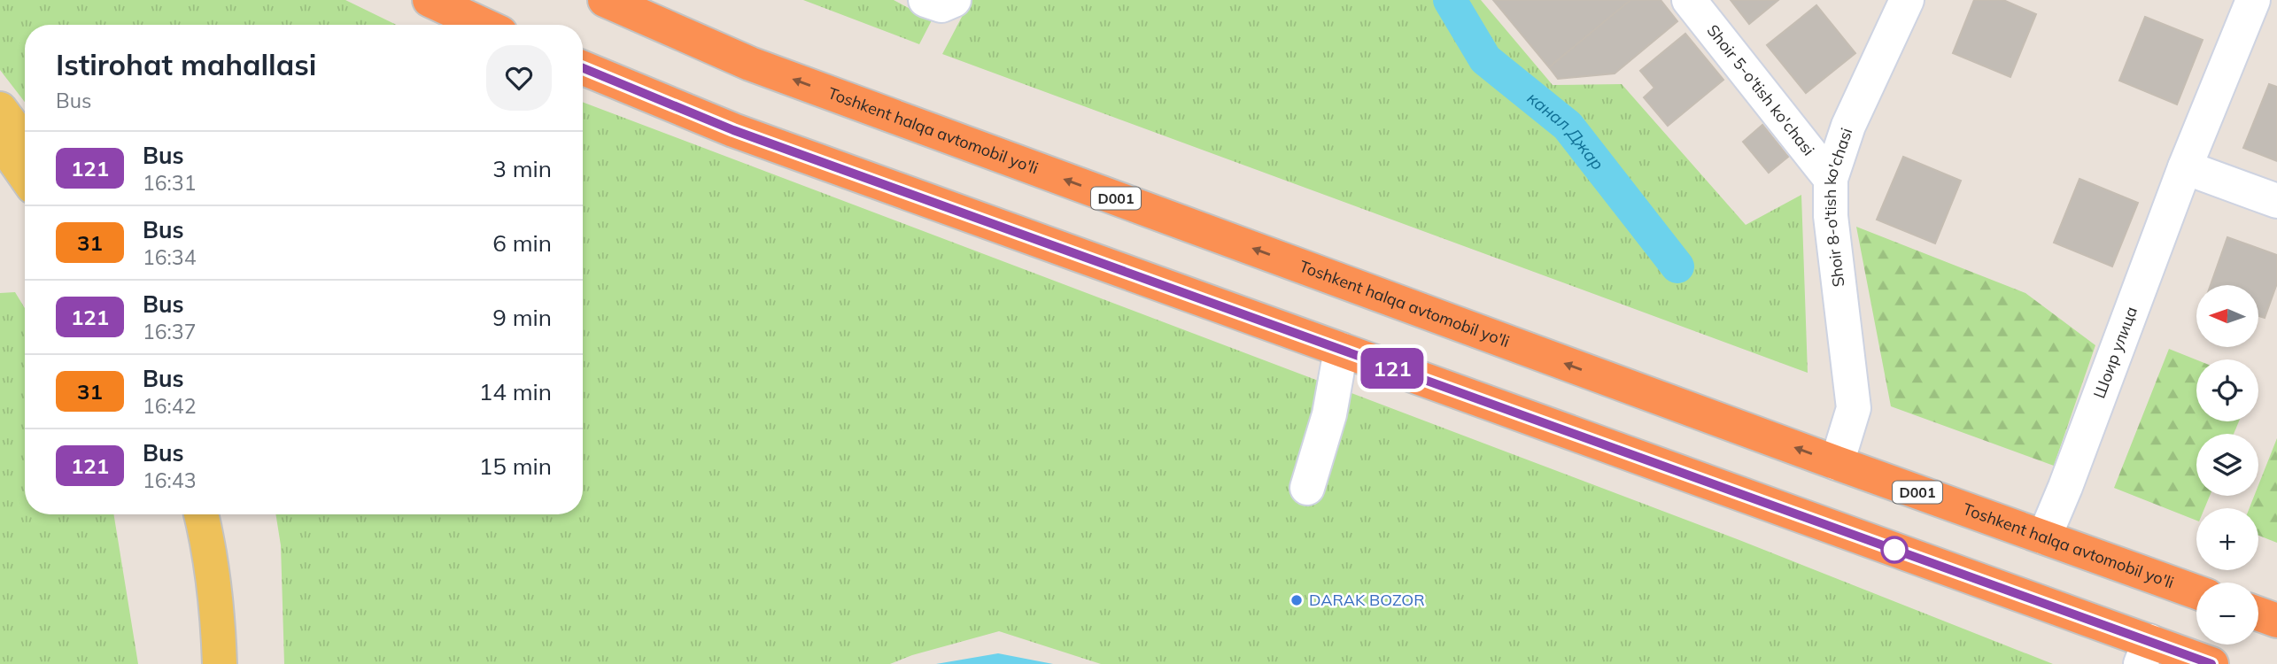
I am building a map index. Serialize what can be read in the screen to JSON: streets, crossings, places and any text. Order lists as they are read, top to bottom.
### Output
{
  "streets": {
    "highway": ["Toshkent halqa avtomobil yo'li", "D001"],
    "street": ["Shoir 5-o'tish ko'chasi", "Shoir 8-o'tish ko'chasi", "Шоир улица"]
  },
  "crossings": [
    ["Shoir 5-o'tish ko'chasi", "Shoir 8-o'tish ko'chasi"],
    ["Toshkent halqa avtomobil yo'li", "Shoir 8-o'tish ko'chasi"],
    ["Toshkent halqa avtomobil yo'li", "Шоир улица"]
  ],
  "water": ["канал Джар"],
  "places": ["DARAK BOZOR"],
  "lines": ["bus line 121"],
  "north": "left",
  "page": {
    "on_map": "121",
    "heading": ["Istirohat mahallasi", "Bus"],
    "list": [
      {
        "mark": "121",
        "name": "Bus",
        "note": "16:31",
        "value": "3 min"
      },
      {
        "mark": "31",
        "name": "Bus",
        "note": "16:34",
        "value": "6 min"
      },
      {
        "mark": "121",
        "name": "Bus",
        "note": "16:37",
        "value": "9 min"
      },
      {
        "mark": "31",
        "name": "Bus",
        "note": "16:42",
        "value": "14 min"
      },
      {
        "mark": "121",
        "name": "Bus",
        "note": "16:43",
        "value": "15 min"
      }
    ],
    "map_buttons": ["+", "−"]
  }
}
